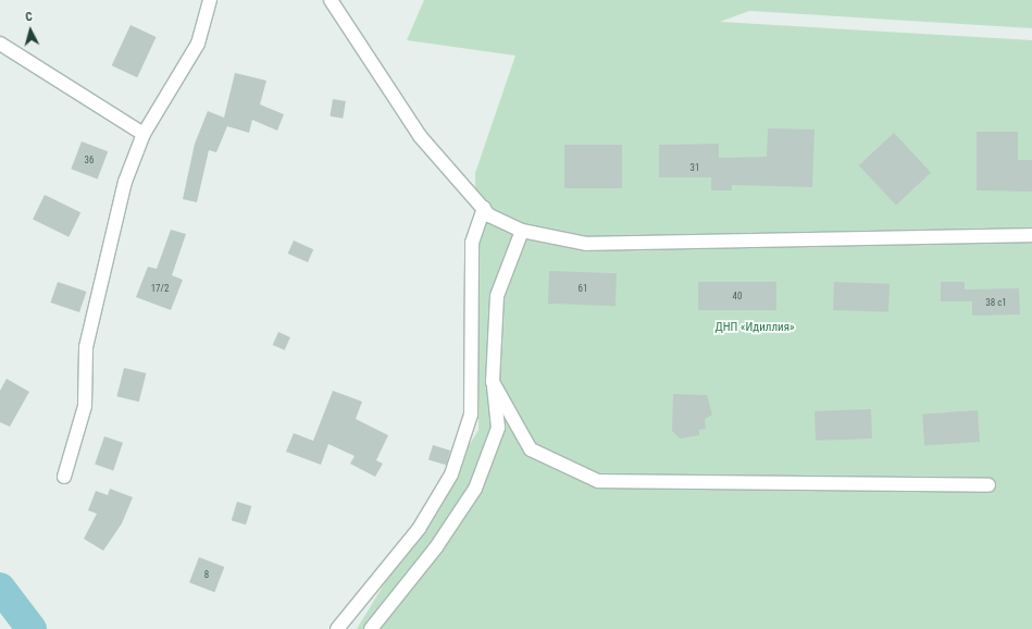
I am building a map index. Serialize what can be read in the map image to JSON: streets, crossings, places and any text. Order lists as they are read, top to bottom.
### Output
{
  "parks": ["ДНП «Идиллия»"],
  "house_numbers": [
    "36",
    "31",
    "17/2",
    "61",
    "40",
    "38 с1",
    "8"
  ],
  "north": "top"
}
